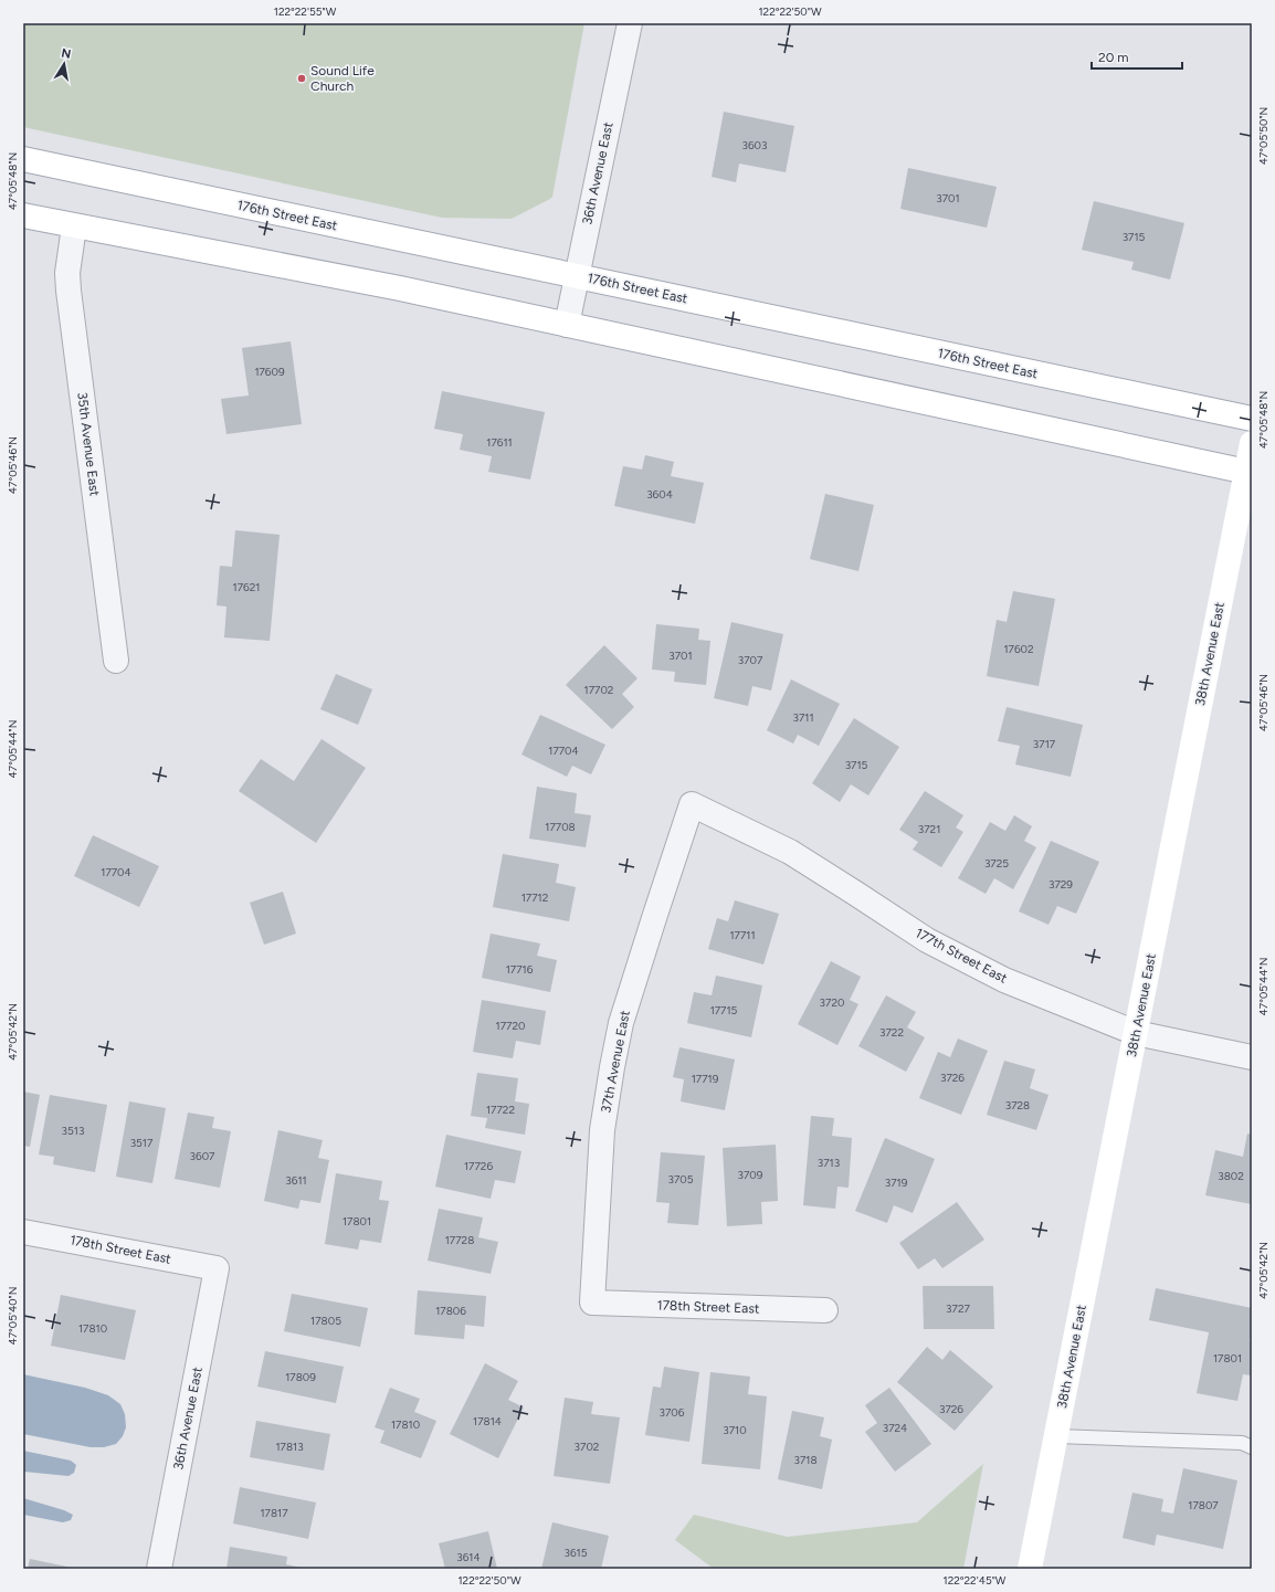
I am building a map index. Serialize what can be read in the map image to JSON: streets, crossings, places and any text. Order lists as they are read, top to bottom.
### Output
{
  "streets": {
    "main road": ["176th Street East", "38th Avenue East"],
    "street": [
      "36th Avenue East",
      "35th Avenue East",
      "177th Street East",
      "37th Avenue East",
      "178th Street East"
    ]
  },
  "crossings": [
    ["36th Avenue East", "176th Street East"],
    ["36th Avenue East", "178th Street East"],
    ["38th Avenue East", "177th Street East"],
    ["177th Street East", "37th Avenue East"],
    ["37th Avenue East", "178th Street East"]
  ],
  "places": ["Sound Life Church"],
  "house_numbers": [
    "3603",
    "3701",
    "3715",
    "17609",
    "17611",
    "3604",
    "17621",
    "17602",
    "3701",
    "3707",
    "17702",
    "3711",
    "3717",
    "17704",
    "3715",
    "17708",
    "3721",
    "3725",
    "17704",
    "3729",
    "17712",
    "17711",
    "17716",
    "3720",
    "17715",
    "17720",
    "3722",
    "3726",
    "17719",
    "3728",
    "17722",
    "3513",
    "3517",
    "3607",
    "3713",
    "17726",
    "3709",
    "3802",
    "3705",
    "3611",
    "3719",
    "17801",
    "17728",
    "3727",
    "17806",
    "17805",
    "17810",
    "17801",
    "17809",
    "3726",
    "3706",
    "17814",
    "17810",
    "3724",
    "3710",
    "17813",
    "3702",
    "3718",
    "17807",
    "17817",
    "3615",
    "3614"
  ],
  "scale_bar": "20 m",
  "north": "top",
  "coordinates": [
    "122°22'55\"W",
    "122°22'50\"W",
    "47°05'50\"N",
    "47°05'48\"N",
    "47°05'46\"N",
    "47°05'44\"N",
    "47°05'42\"N",
    "47°05'40\"N",
    "122°22'45\"W"
  ]
}
